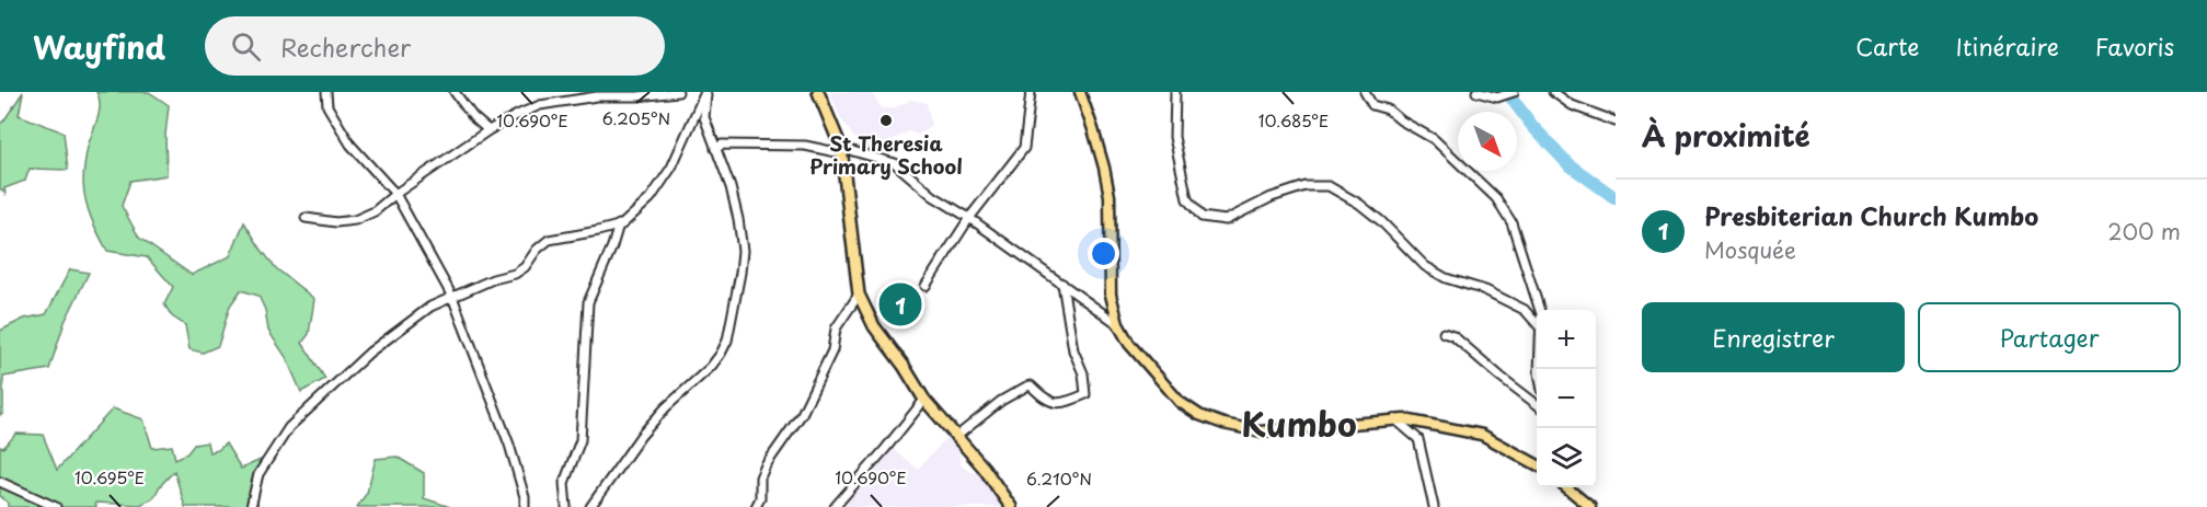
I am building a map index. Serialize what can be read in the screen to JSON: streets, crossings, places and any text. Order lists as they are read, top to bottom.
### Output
{
  "districts": ["Kumbo"],
  "places": ["St Theresia Primary School"],
  "north": "bottom right",
  "page": {
    "header": "Wayfind",
    "search": "Rechercher",
    "nav": ["Carte", "Itinéraire", "Favoris"],
    "heading": "À proximité",
    "list": [
      {
        "mark": "1",
        "name": "Presbiterian Church Kumbo",
        "note": "Mosquée",
        "value": "200 m"
      }
    ],
    "pins": "1",
    "buttons": ["Enregistrer", "Partager"],
    "map_buttons": ["+", "−"]
  },
  "coordinates": [
    "6.205°N",
    "10.690°E",
    "10.685°E",
    "10.695°E",
    "6.210°N"
  ]
}
